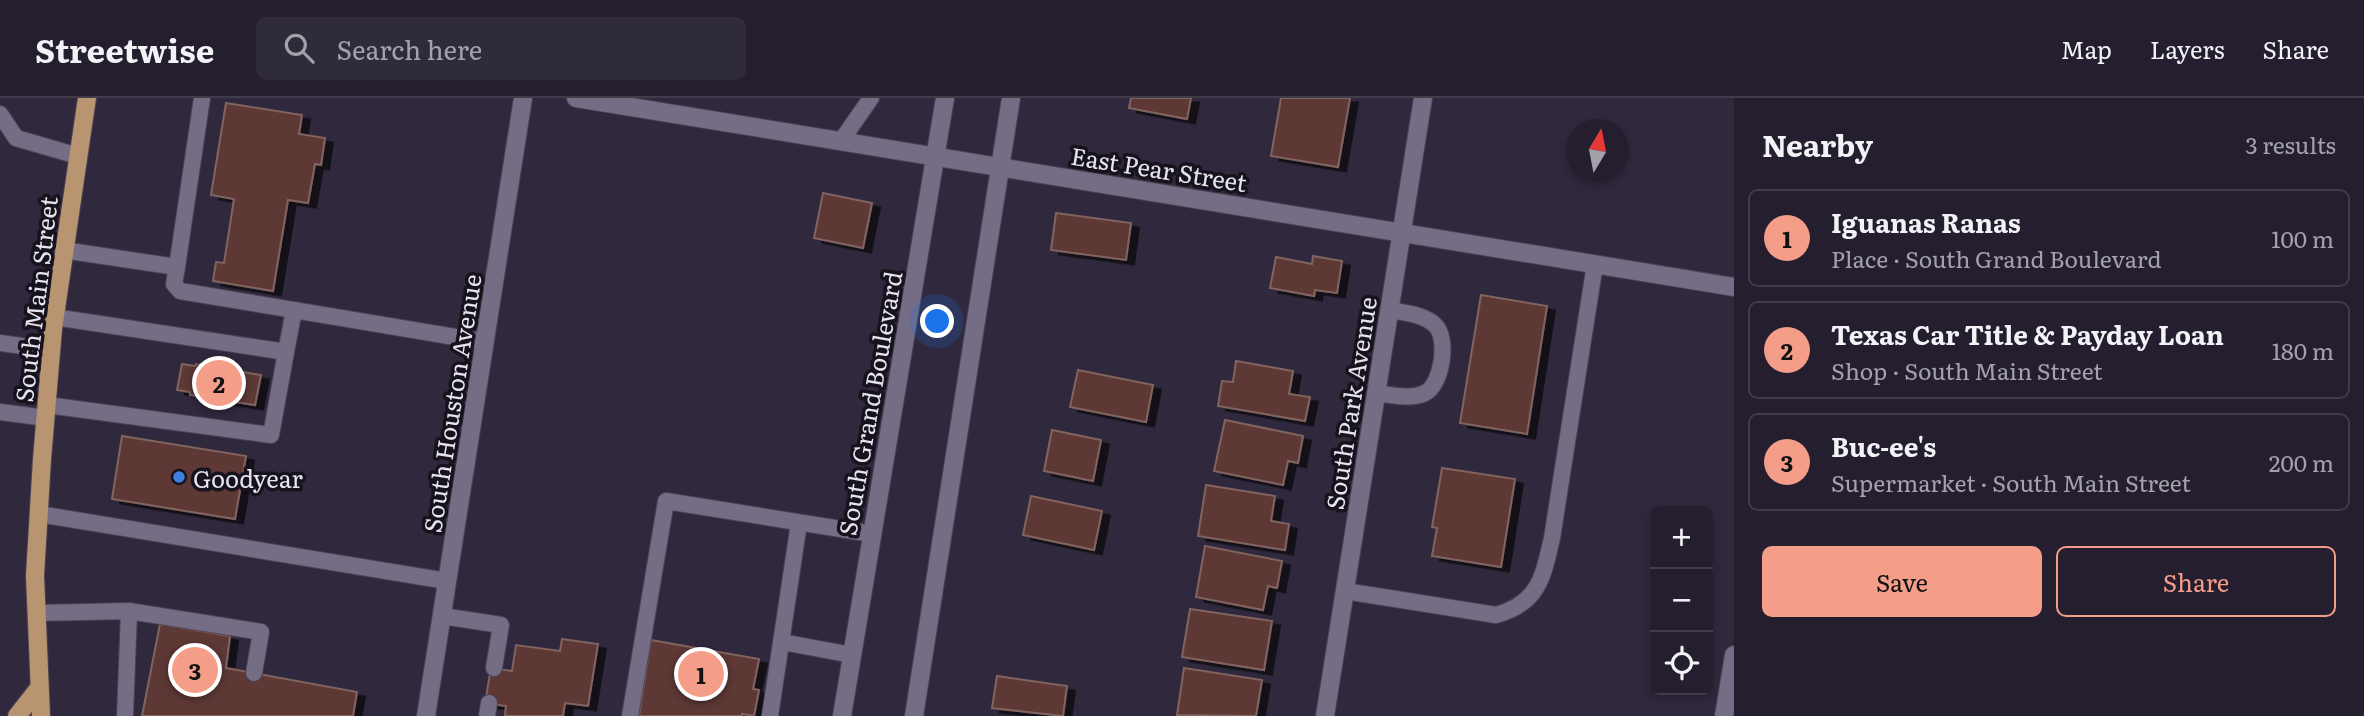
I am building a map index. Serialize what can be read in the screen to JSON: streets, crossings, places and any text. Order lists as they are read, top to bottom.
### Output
{
  "streets": {
    "main road": ["South Main Street"],
    "street": [
      "East Pear Street",
      "South Houston Avenue",
      "South Grand Boulevard",
      "South Park Avenue"
    ]
  },
  "crossings": [
    ["East Pear Street", "South Grand Boulevard"],
    ["East Pear Street", "South Park Avenue"]
  ],
  "places": ["Goodyear"],
  "north": "top",
  "page": {
    "header": "Streetwise",
    "search": "Search here",
    "nav": ["Map", "Layers", "Share"],
    "heading": ["Nearby", "3 results"],
    "list": [
      {
        "mark": "1",
        "name": "Iguanas Ranas",
        "note": "Place · South Grand Boulevard",
        "value": "100 m"
      },
      {
        "mark": "2",
        "name": "Texas Car Title & Payday Loan",
        "note": "Shop · South Main Street",
        "value": "180 m"
      },
      {
        "mark": "3",
        "name": "Buc-ee's",
        "note": "Supermarket · South Main Street",
        "value": "200 m"
      }
    ],
    "pins": ["2", "3", "1"],
    "map_buttons": ["+", "−"],
    "buttons": ["Save", "Share"]
  }
}
